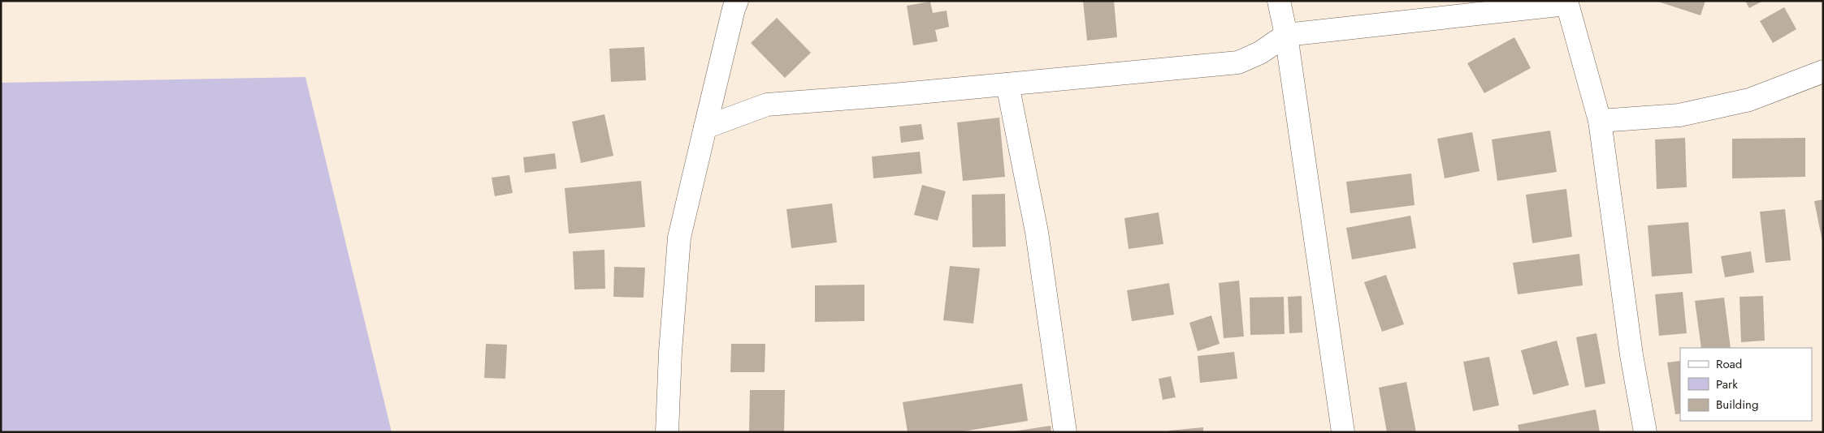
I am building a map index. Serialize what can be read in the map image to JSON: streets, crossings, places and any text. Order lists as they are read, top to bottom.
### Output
{
  "legend": ["Road", "Park", "Building"]
}
